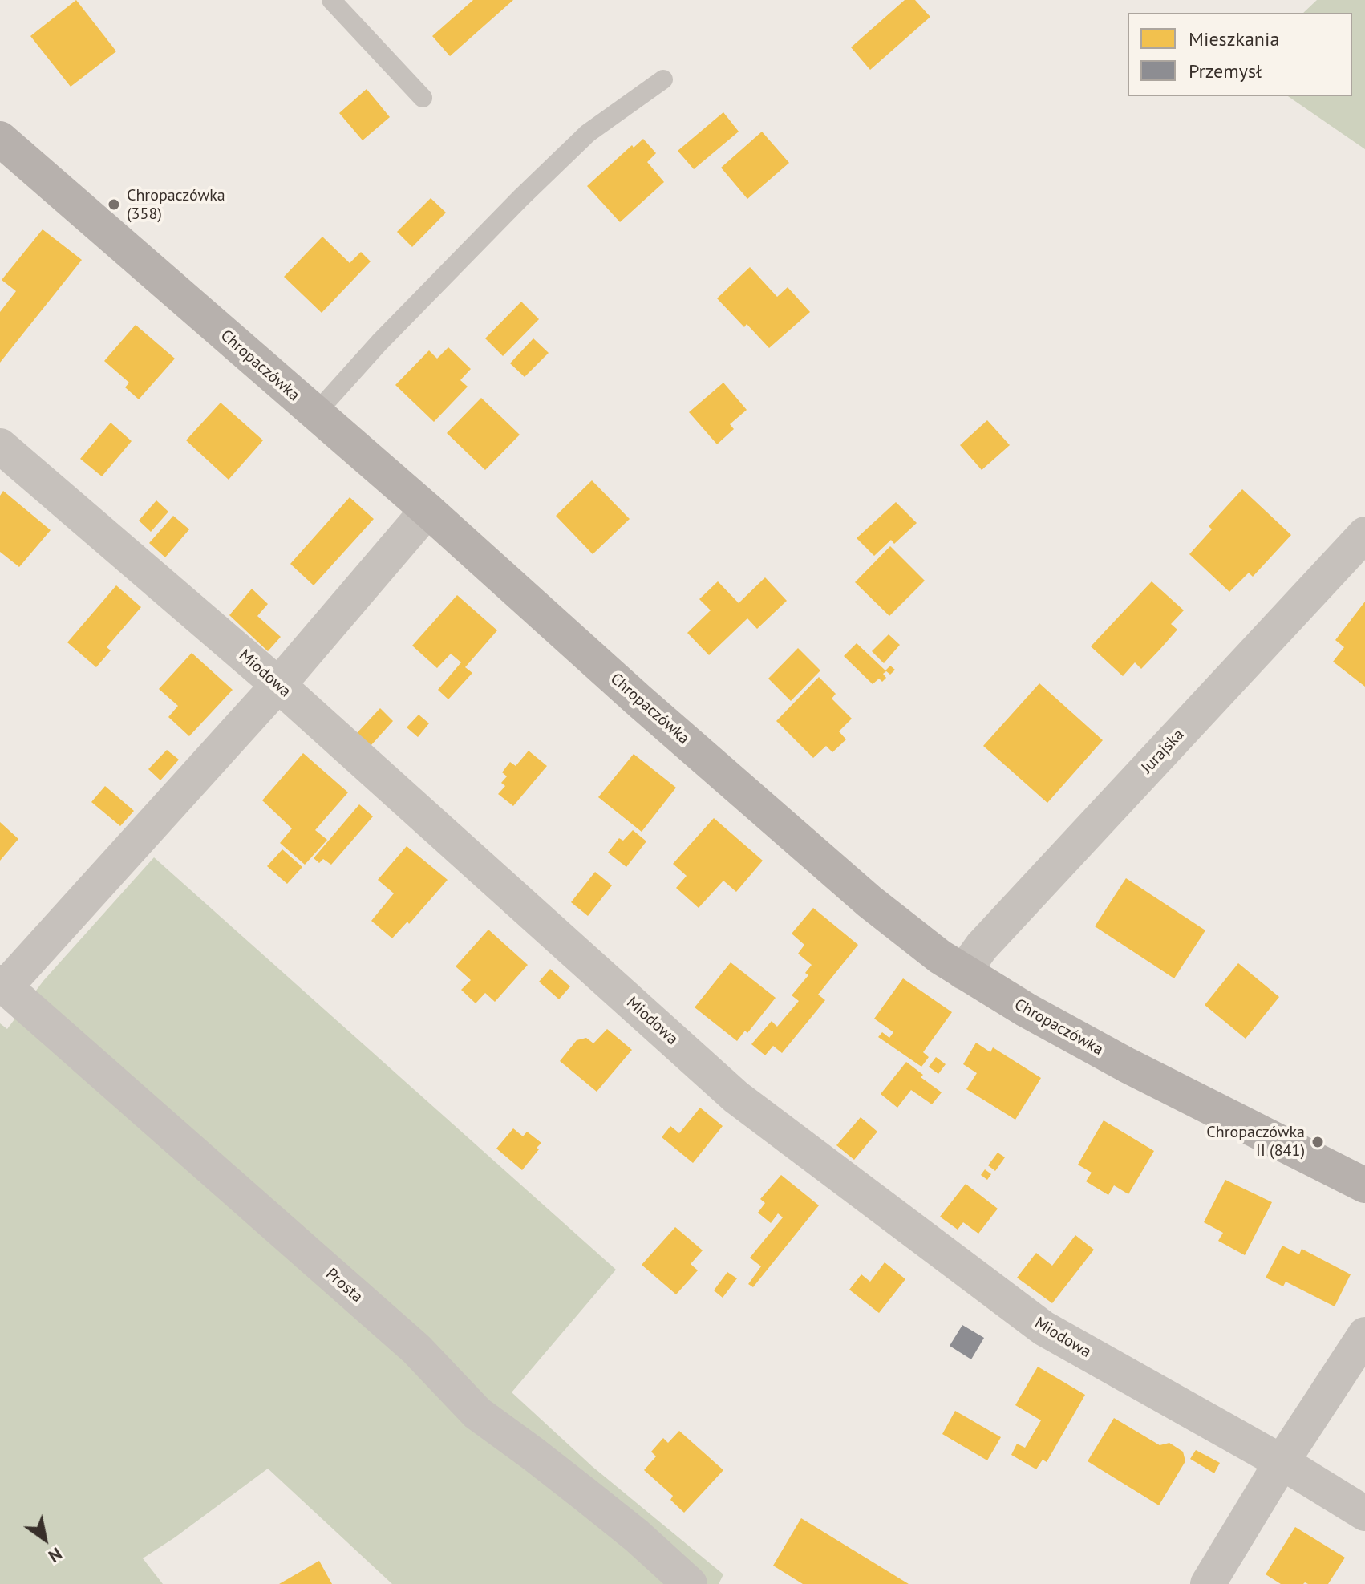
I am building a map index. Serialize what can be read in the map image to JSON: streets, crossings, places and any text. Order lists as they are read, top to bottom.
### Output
{
  "streets": {
    "street": [
      "Chropaczówka",
      "Miodowa",
      "Jurajska",
      "Prosta"
    ]
  },
  "crossings": [
    ["Chropaczówka", "Jurajska"]
  ],
  "places": ["Chropaczówka (358)", "Chropaczówka II (841)"],
  "legend": ["Mieszkania", "Przemysł"],
  "north": "bottom right"
}
